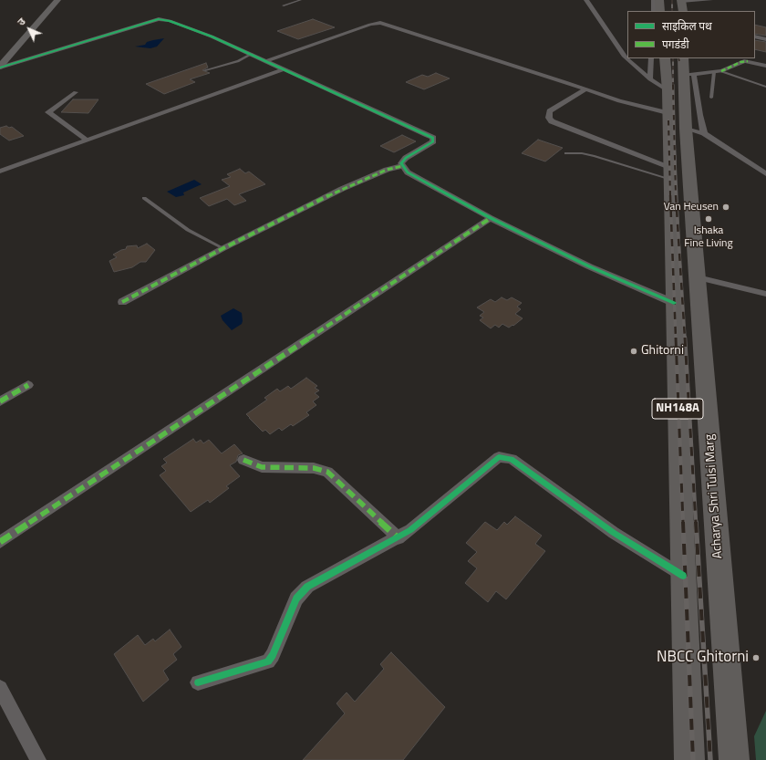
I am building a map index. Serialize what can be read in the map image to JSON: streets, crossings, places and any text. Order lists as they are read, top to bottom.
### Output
{
  "streets": {
    "highway": ["NH148A", "Acharya Shri Tulsi Marg"]
  },
  "places": [
    "Van Heusen",
    "Ishaka Fine Living",
    "Ghitorni",
    "NBCC Ghitorni"
  ],
  "legend": ["साइकिल पथ", "पगडंडी"],
  "north": "top left"
}
